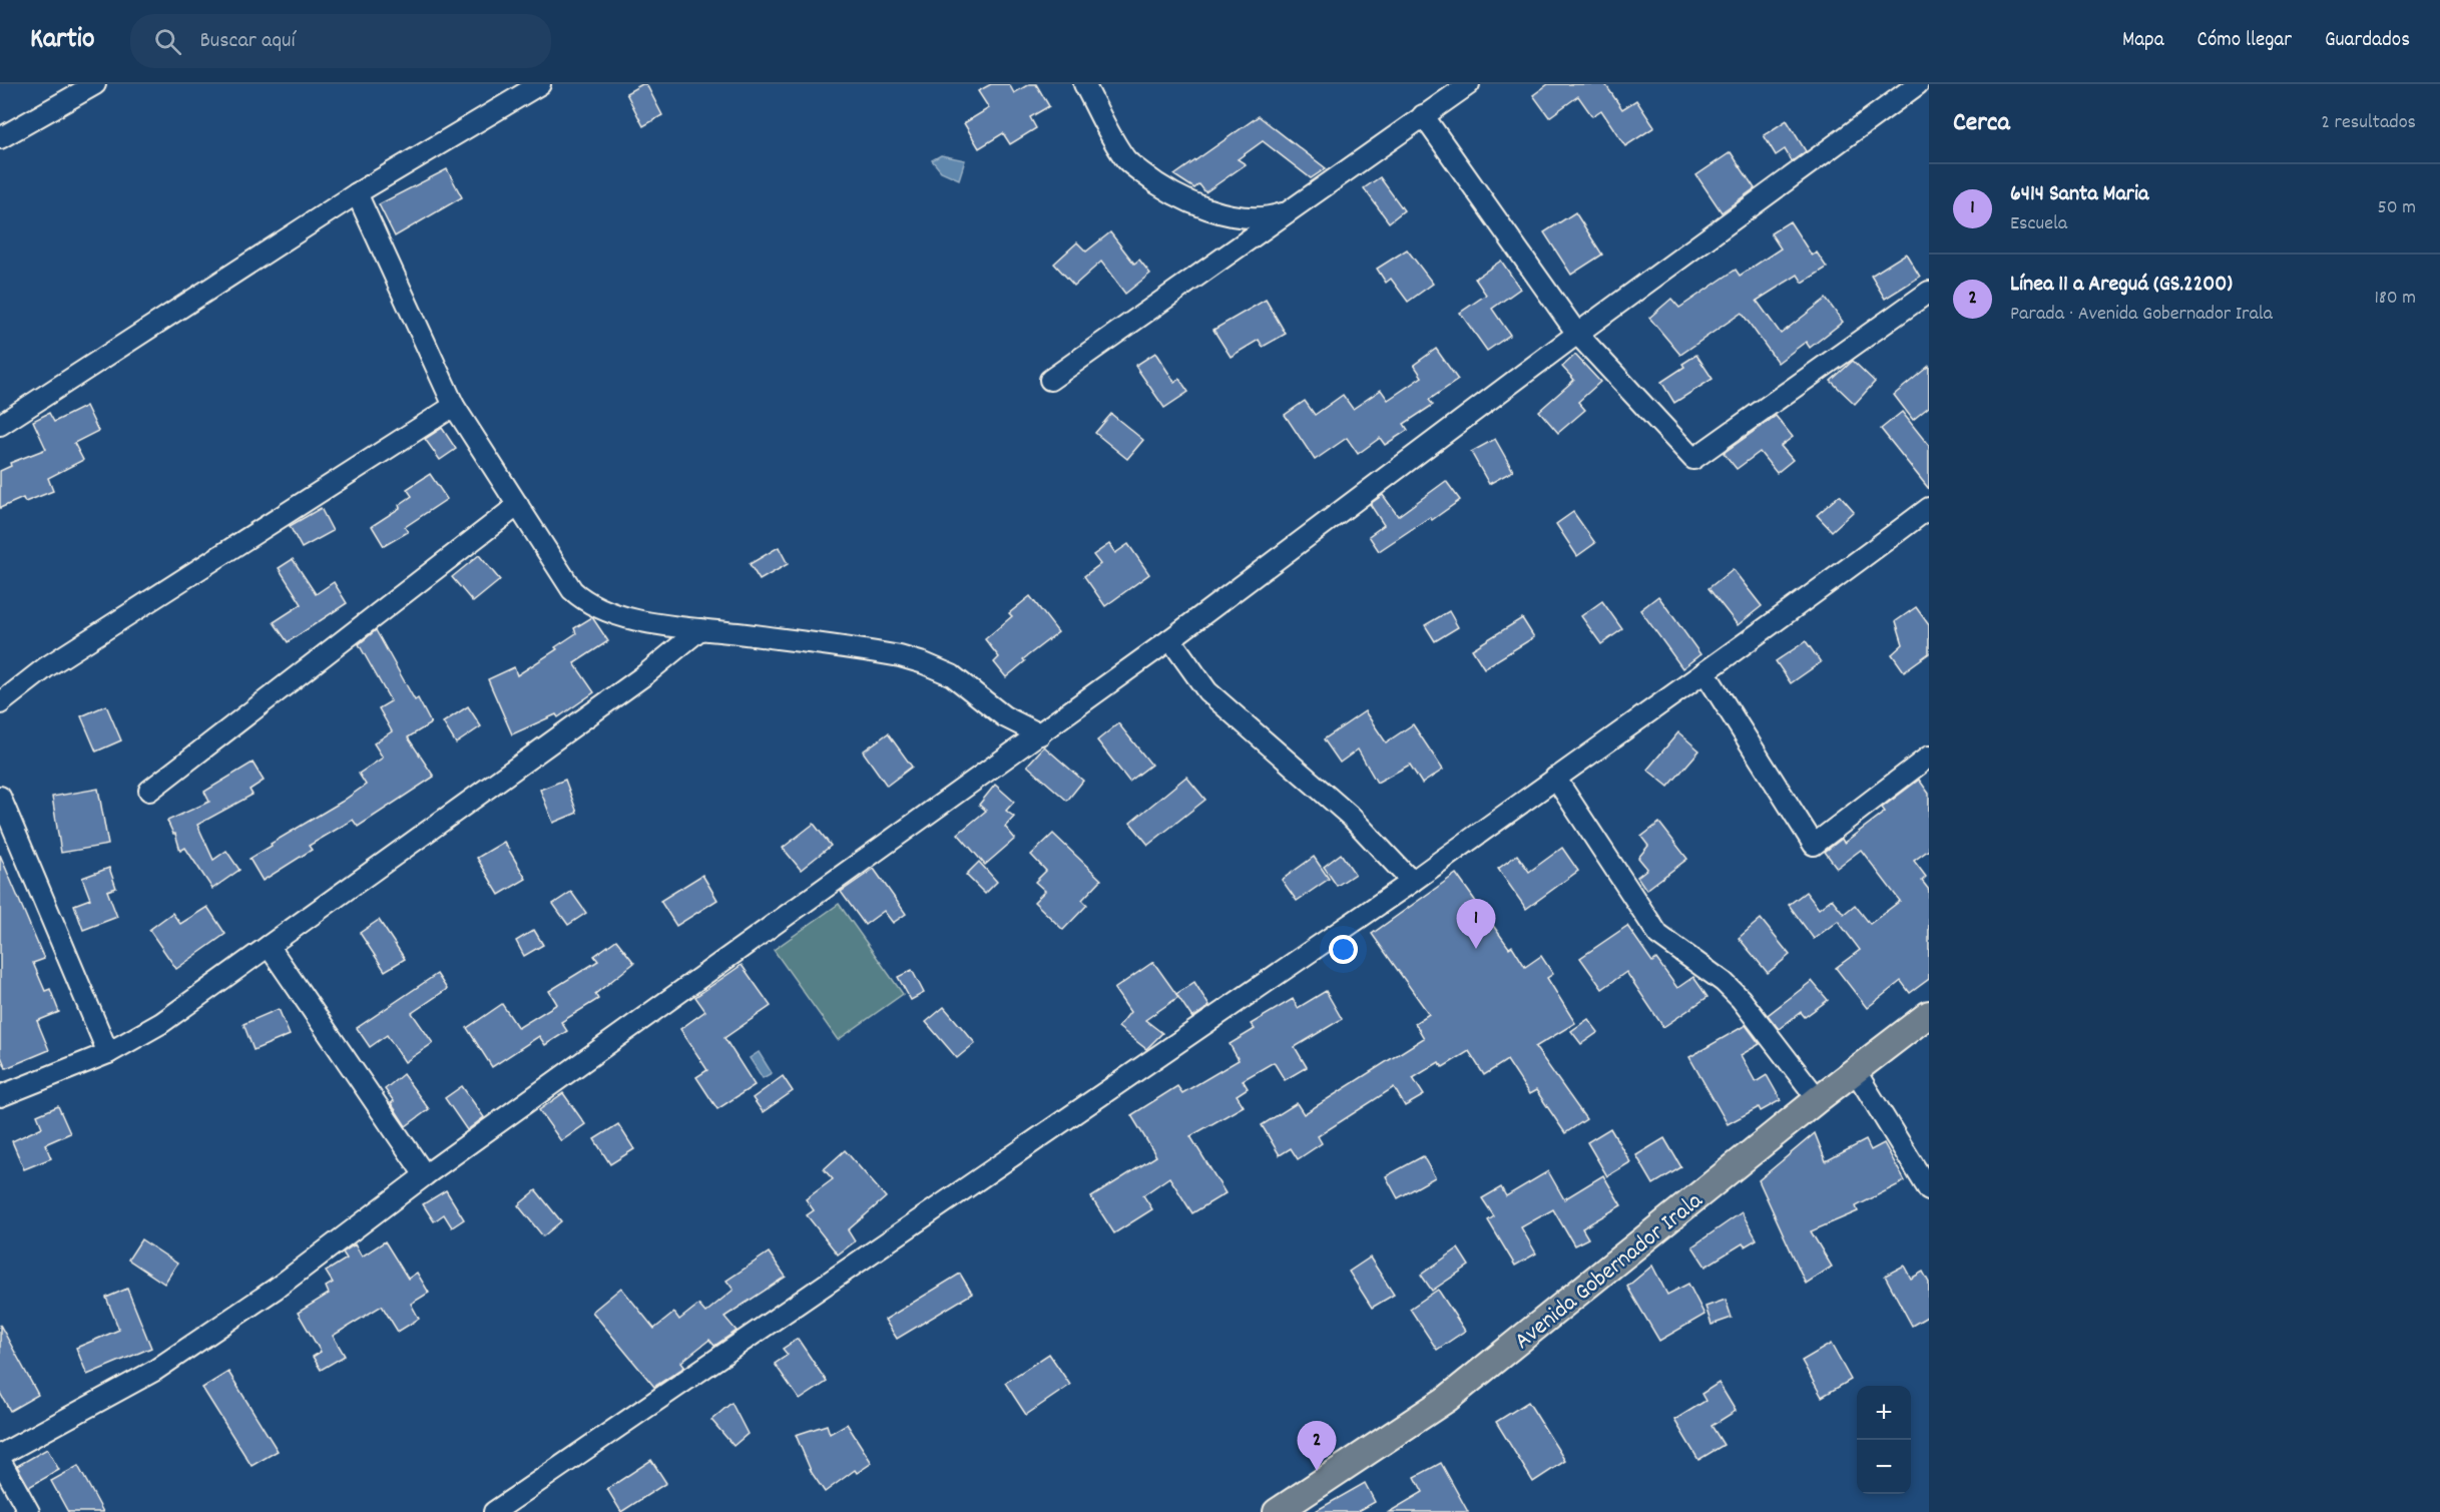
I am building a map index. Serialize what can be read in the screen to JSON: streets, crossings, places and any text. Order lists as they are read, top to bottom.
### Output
{
  "streets": {
    "main road": ["Avenida Gobernador Irala"]
  },
  "page": {
    "header": "Kartio",
    "search": "Buscar aquí",
    "nav": ["Mapa", "Cómo llegar", "Guardados"],
    "heading": ["Cerca", "2 resultados"],
    "list": [
      {
        "mark": "1",
        "name": "6414 Santa Maria",
        "note": "Escuela",
        "value": "50 m"
      },
      {
        "mark": "2",
        "name": "Línea 11 a Areguá (GS.2200)",
        "note": "Parada · Avenida Gobernador Irala",
        "value": "180 m"
      }
    ],
    "pins": ["1", "2"],
    "map_buttons": ["+", "−"]
  }
}
